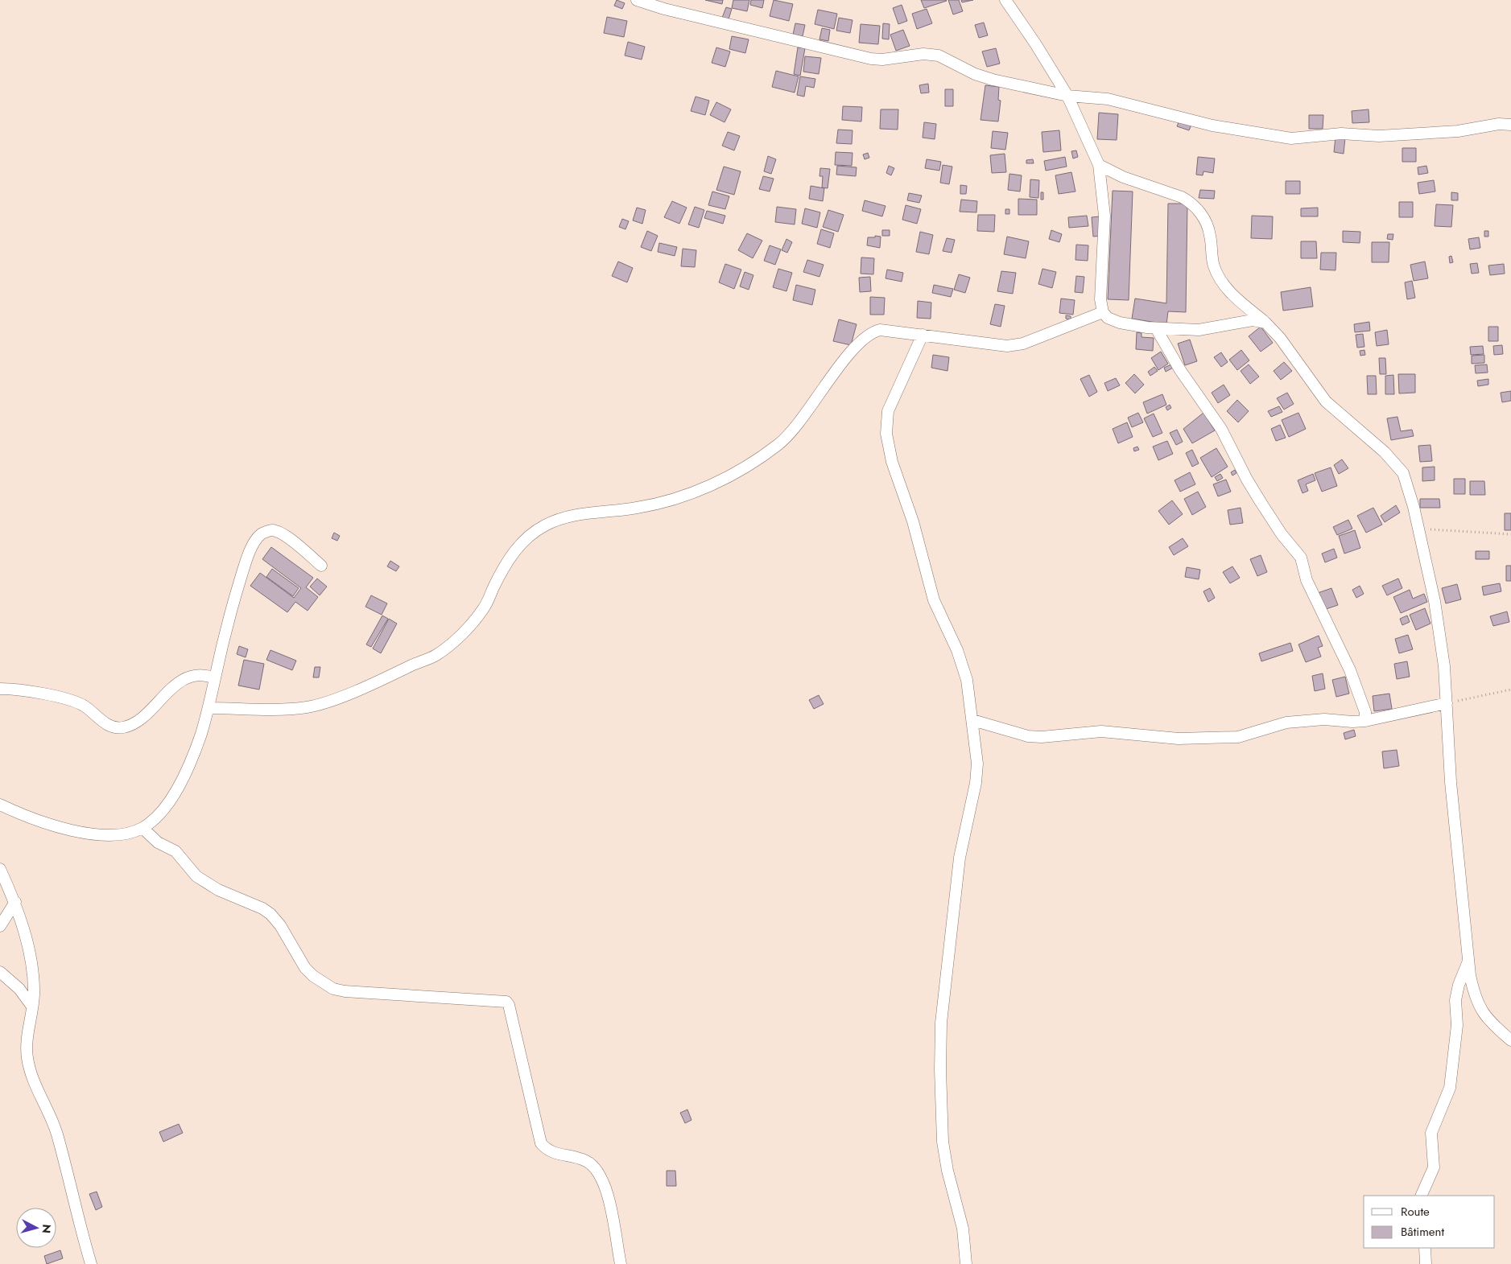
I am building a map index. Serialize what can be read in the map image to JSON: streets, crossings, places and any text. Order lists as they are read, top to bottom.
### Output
{
  "legend": ["Route", "Bâtiment"],
  "north": "right"
}
